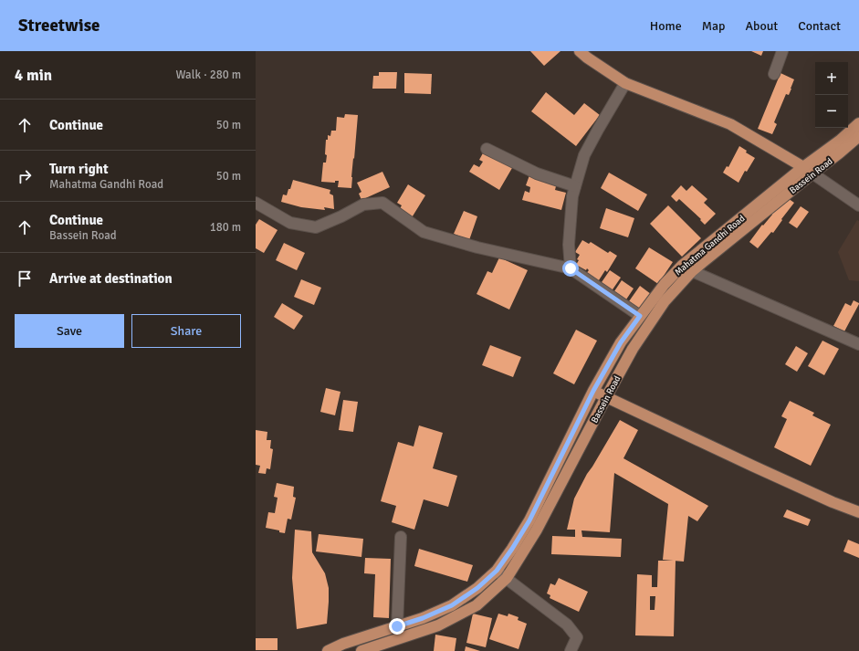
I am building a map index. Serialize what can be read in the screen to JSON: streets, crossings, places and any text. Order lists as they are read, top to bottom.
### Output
{
  "streets": {
    "main road": ["Bassein Road", "Mahatma Gandhi Road"]
  },
  "crossings": [
    ["Bassein Road", "Mahatma Gandhi Road"]
  ],
  "page": {
    "header": "Streetwise",
    "nav": [
      "Home",
      "Map",
      "About",
      "Contact"
    ],
    "heading": ["4 min", "Walk · 280 m"],
    "map_buttons": ["+", "−"],
    "list": [
      ["Continue", "50 m"],
      ["Turn right", "Mahatma Gandhi Road", "50 m"],
      ["Continue", "Bassein Road", "180 m"],
      "Arrive at destination"
    ],
    "buttons": ["Save", "Share"]
  }
}
